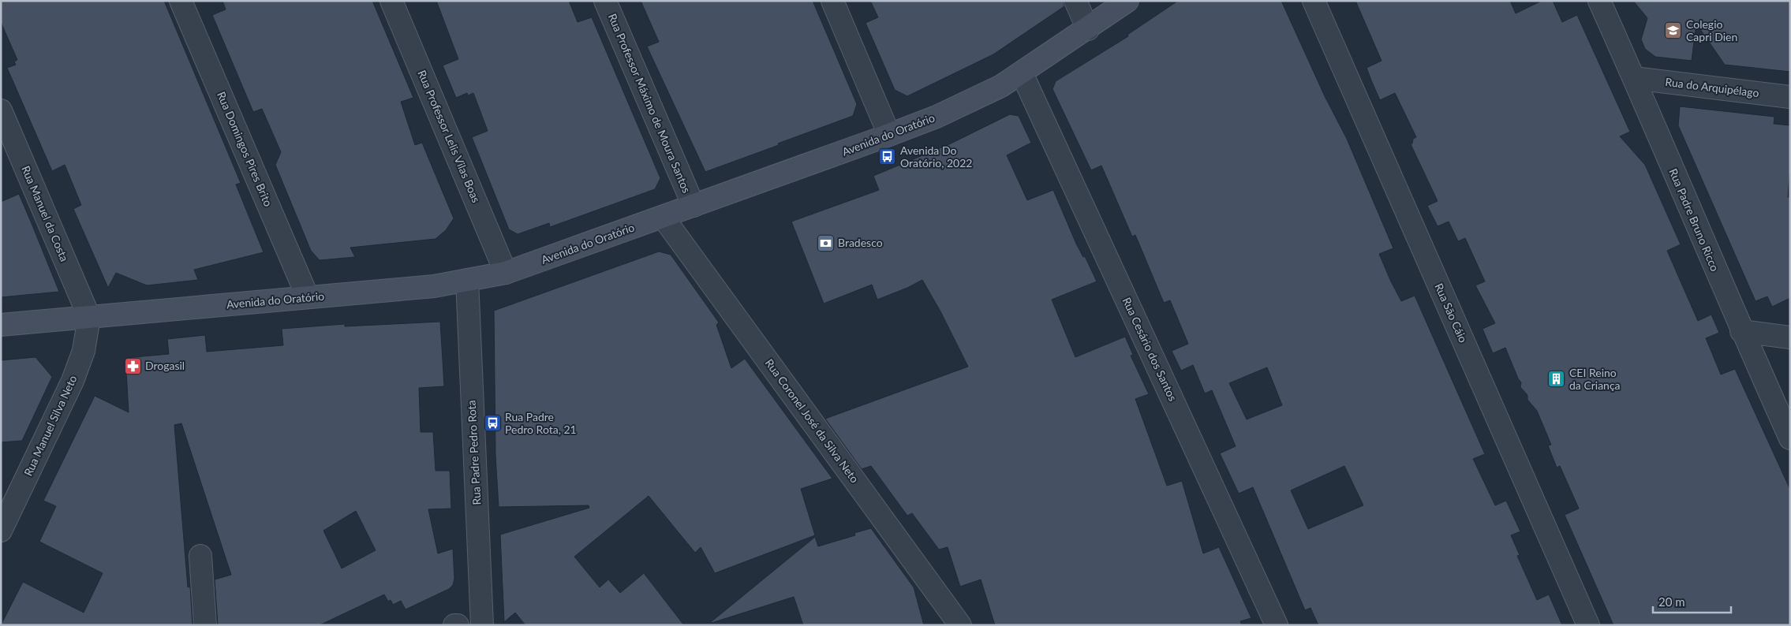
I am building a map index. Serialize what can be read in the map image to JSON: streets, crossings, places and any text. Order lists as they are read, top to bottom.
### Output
{
  "streets": {
    "main road": ["Avenida do Oratório"],
    "street": [
      "Rua do Arquipélago",
      "Rua Professor Máximo de Moura Santos",
      "Rua Professor Lelis Vilas Boas",
      "Rua Domingos Pires Brito",
      "Rua Manuel da Costa",
      "Rua Padre Bruno Ricco",
      "Rua São Cáio",
      "Rua Cesário dos Santos",
      "Rua Coronel José da Silva Neto",
      "Rua Manuel Silva Neto",
      "Rua Padre Pedro Rota"
    ]
  },
  "crossings": [
    ["Rua do Arquipélago", "Rua Padre Bruno Ricco"],
    ["Rua Professor Máximo de Moura Santos", "Avenida do Oratório"],
    ["Avenida do Oratório", "Rua Professor Lelis Vilas Boas"],
    ["Avenida do Oratório", "Rua Domingos Pires Brito"],
    ["Avenida do Oratório", "Rua Manuel da Costa"],
    ["Avenida do Oratório", "Rua Cesário dos Santos"],
    ["Avenida do Oratório", "Rua Coronel José da Silva Neto"],
    ["Avenida do Oratório", "Rua Manuel Silva Neto"],
    ["Avenida do Oratório", "Rua Padre Pedro Rota"],
    ["Rua Manuel da Costa", "Rua Manuel Silva Neto"]
  ],
  "places": {
    "school or university": ["Colegio Capri Dien"],
    "bus stop": ["Avenida Do Oratório, 2022", "Rua Padre Pedro Rota, 21"],
    "bank": ["Bradesco"],
    "pharmacy": ["Drogasil"],
    "building": ["CEI Reino da Criança"]
  },
  "scale_bar": "20 m"
}
